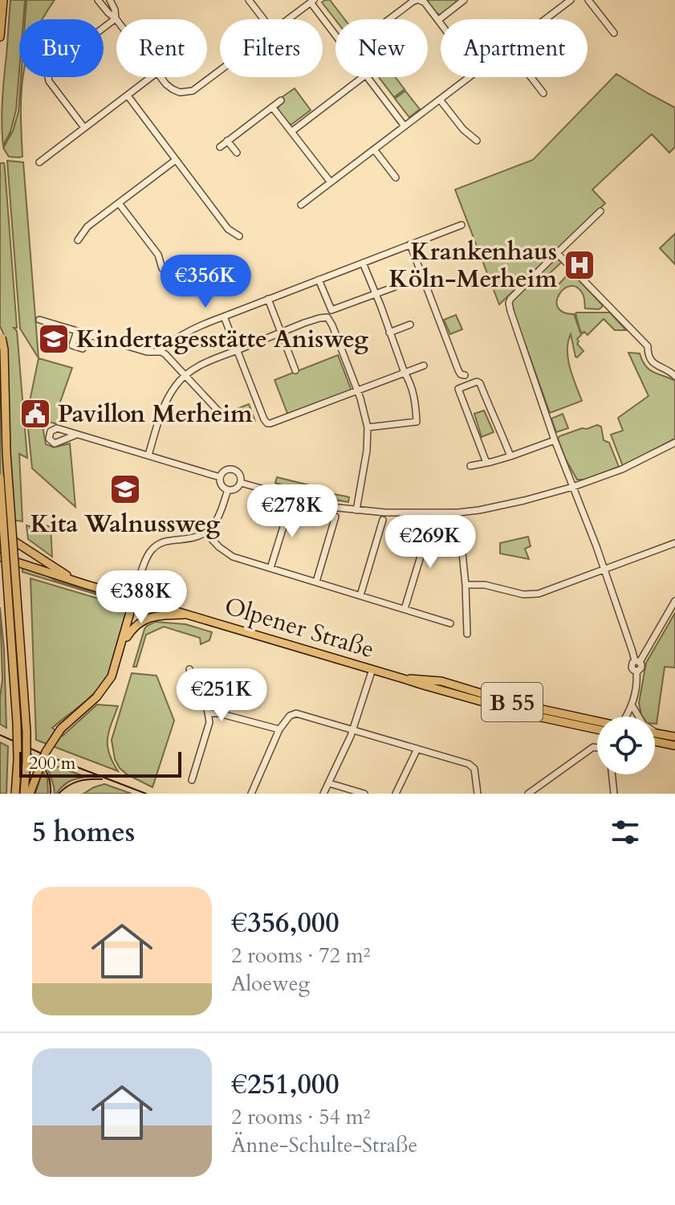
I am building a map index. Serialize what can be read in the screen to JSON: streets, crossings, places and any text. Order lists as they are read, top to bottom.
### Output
{
  "streets": {
    "main road": ["Olpener Straße", "B 55"]
  },
  "crossings": [
    ["Olpener Straße", "B 55"]
  ],
  "places": {
    "hospital": ["Krankenhaus Köln-Merheim"],
    "school or university": ["Kindertagesstätte Anisweg", "Kita Walnussweg"],
    "public building": ["Pavillon Merheim"]
  },
  "scale_bar": "200 m",
  "page": {
    "chip": [
      "Buy",
      "Rent",
      "Filters",
      "New",
      "Apartment"
    ],
    "price": [
      "€356K",
      "€278K",
      "€269K",
      "€388K",
      "€251K"
    ],
    "scale": "200 m",
    "heading": "5 homes",
    "list": [
      {
        "name": "€356,000",
        "note": "2 rooms · 72 m² · Aloeweg"
      },
      {
        "name": "€251,000",
        "note": "2 rooms · 54 m² · Änne-Schulte-Straße"
      }
    ]
  }
}
